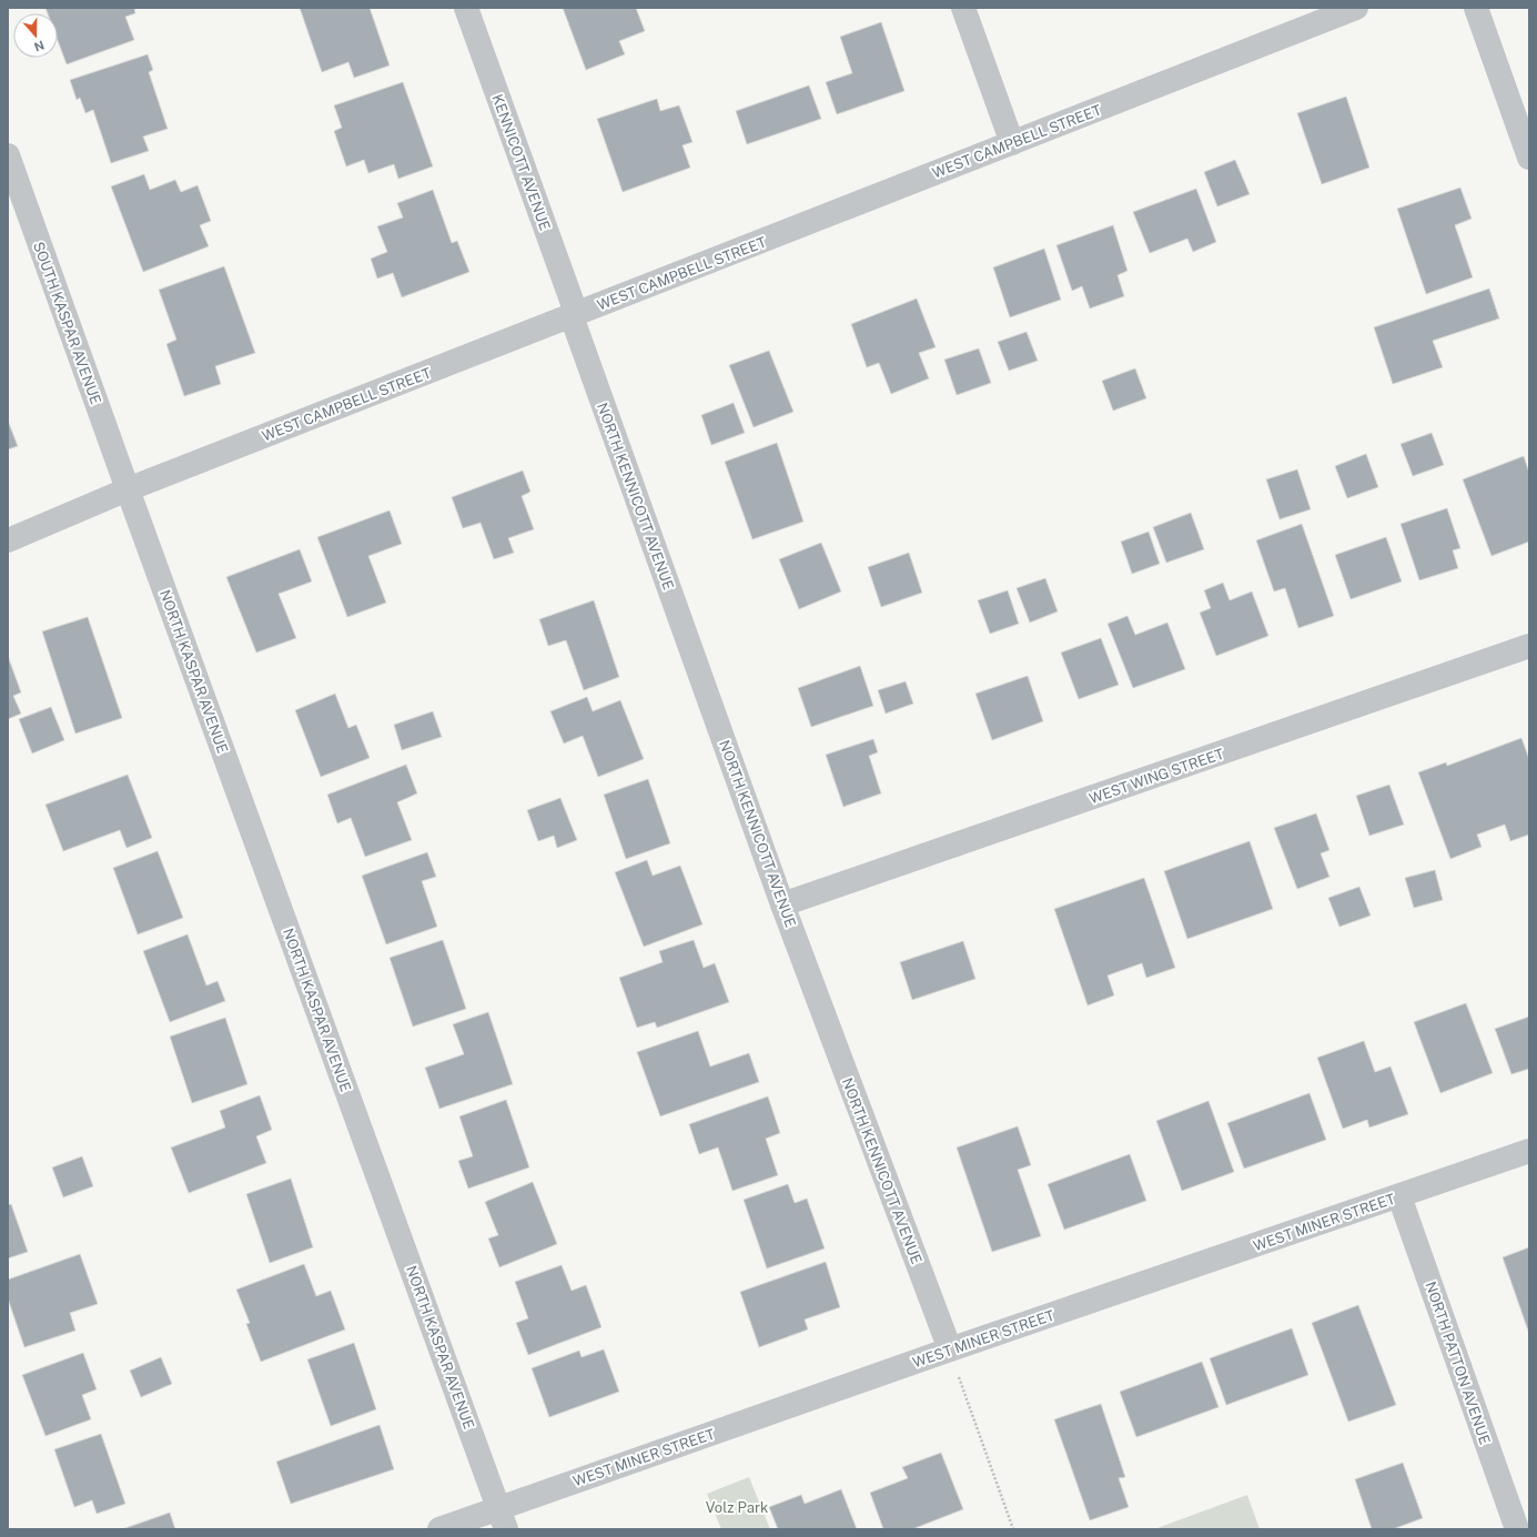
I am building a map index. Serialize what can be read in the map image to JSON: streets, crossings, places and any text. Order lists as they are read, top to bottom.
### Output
{
  "streets": {
    "street": [
      "WEST CAMPBELL STREET",
      "KENNICOTT AVENUE",
      "SOUTH KASPAR AVENUE",
      "NORTH KENNICOTT AVENUE",
      "NORTH KASPAR AVENUE",
      "WEST WING STREET",
      "WEST MINER STREET",
      "NORTH PATTON AVENUE"
    ]
  },
  "crossings": [
    ["WEST CAMPBELL STREET", "KENNICOTT AVENUE"],
    ["WEST CAMPBELL STREET", "SOUTH KASPAR AVENUE"],
    ["WEST CAMPBELL STREET", "NORTH KENNICOTT AVENUE"],
    ["WEST CAMPBELL STREET", "NORTH KASPAR AVENUE"],
    ["KENNICOTT AVENUE", "NORTH KENNICOTT AVENUE"],
    ["SOUTH KASPAR AVENUE", "NORTH KASPAR AVENUE"],
    ["NORTH KENNICOTT AVENUE", "WEST WING STREET"],
    ["NORTH KENNICOTT AVENUE", "WEST MINER STREET"],
    ["NORTH KASPAR AVENUE", "WEST MINER STREET"],
    ["WEST MINER STREET", "NORTH PATTON AVENUE"]
  ],
  "parks": ["Volz Park"],
  "north": "bottom"
}
